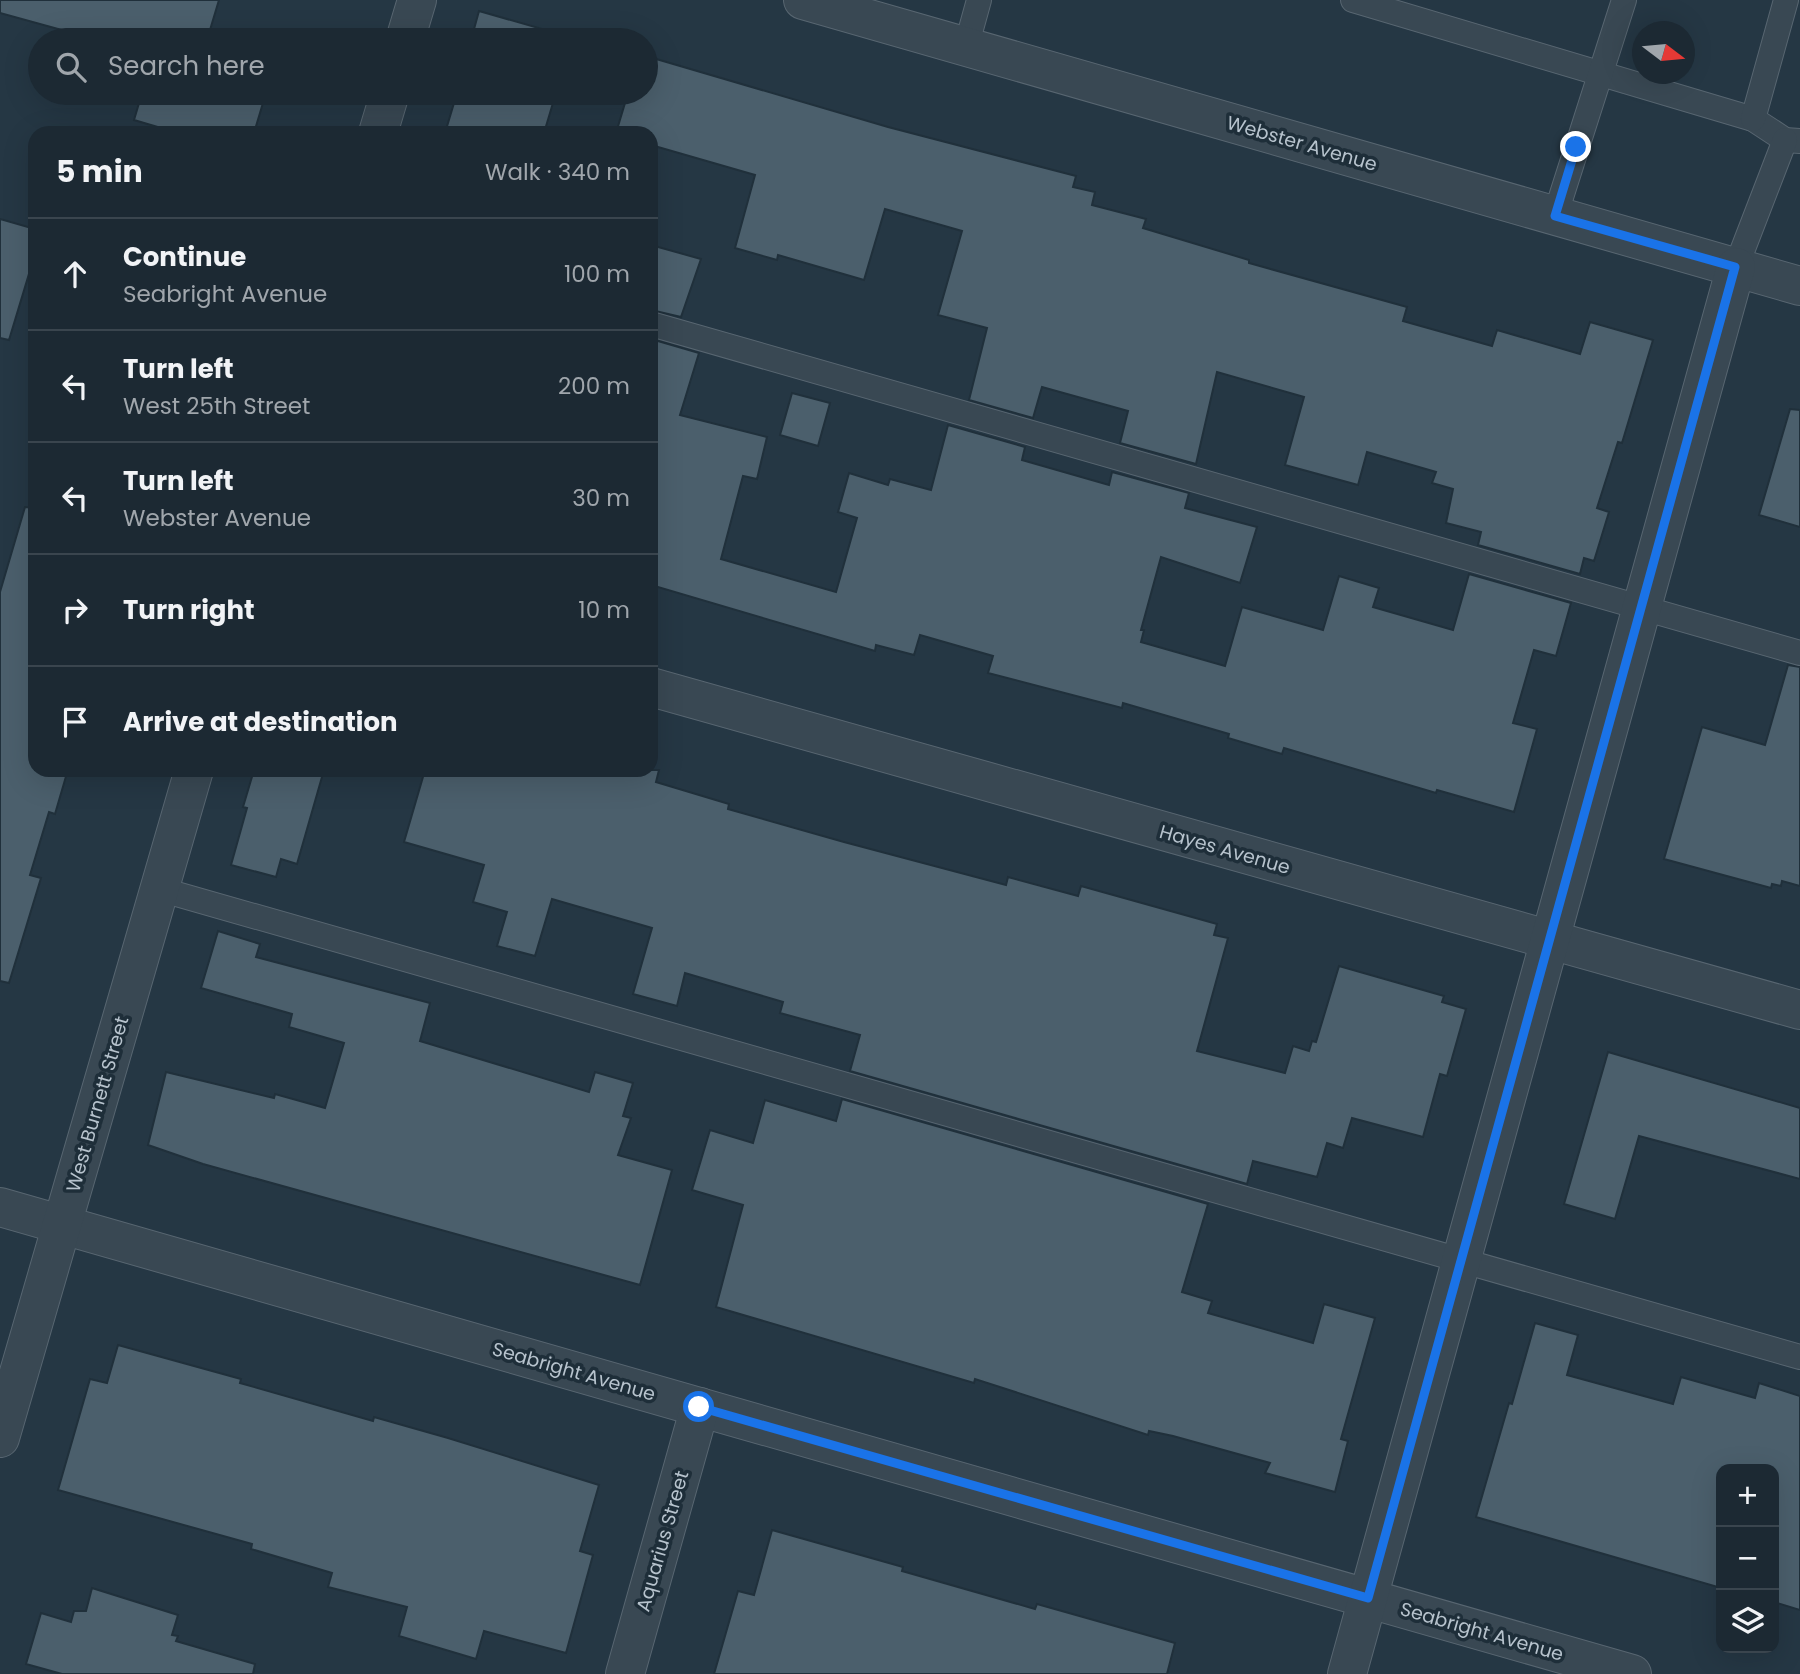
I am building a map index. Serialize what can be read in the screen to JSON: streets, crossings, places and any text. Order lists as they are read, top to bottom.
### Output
{
  "streets": {
    "street": [
      "Webster Avenue",
      "Hayes Avenue",
      "West Burnett Street",
      "Seabright Avenue",
      "Aquarius Street"
    ]
  },
  "crossings": [
    ["West Burnett Street", "Seabright Avenue"],
    ["Seabright Avenue", "Aquarius Street"]
  ],
  "north": "right",
  "page": {
    "search": "Search here",
    "heading": ["5 min", "Walk · 340 m"],
    "list": [
      ["Continue", "Seabright Avenue", "100 m"],
      ["Turn left", "West 25th Street", "200 m"],
      ["Turn left", "Webster Avenue", "30 m"],
      ["Turn right", "10 m"],
      "Arrive at destination"
    ],
    "map_buttons": ["+", "−"]
  }
}
